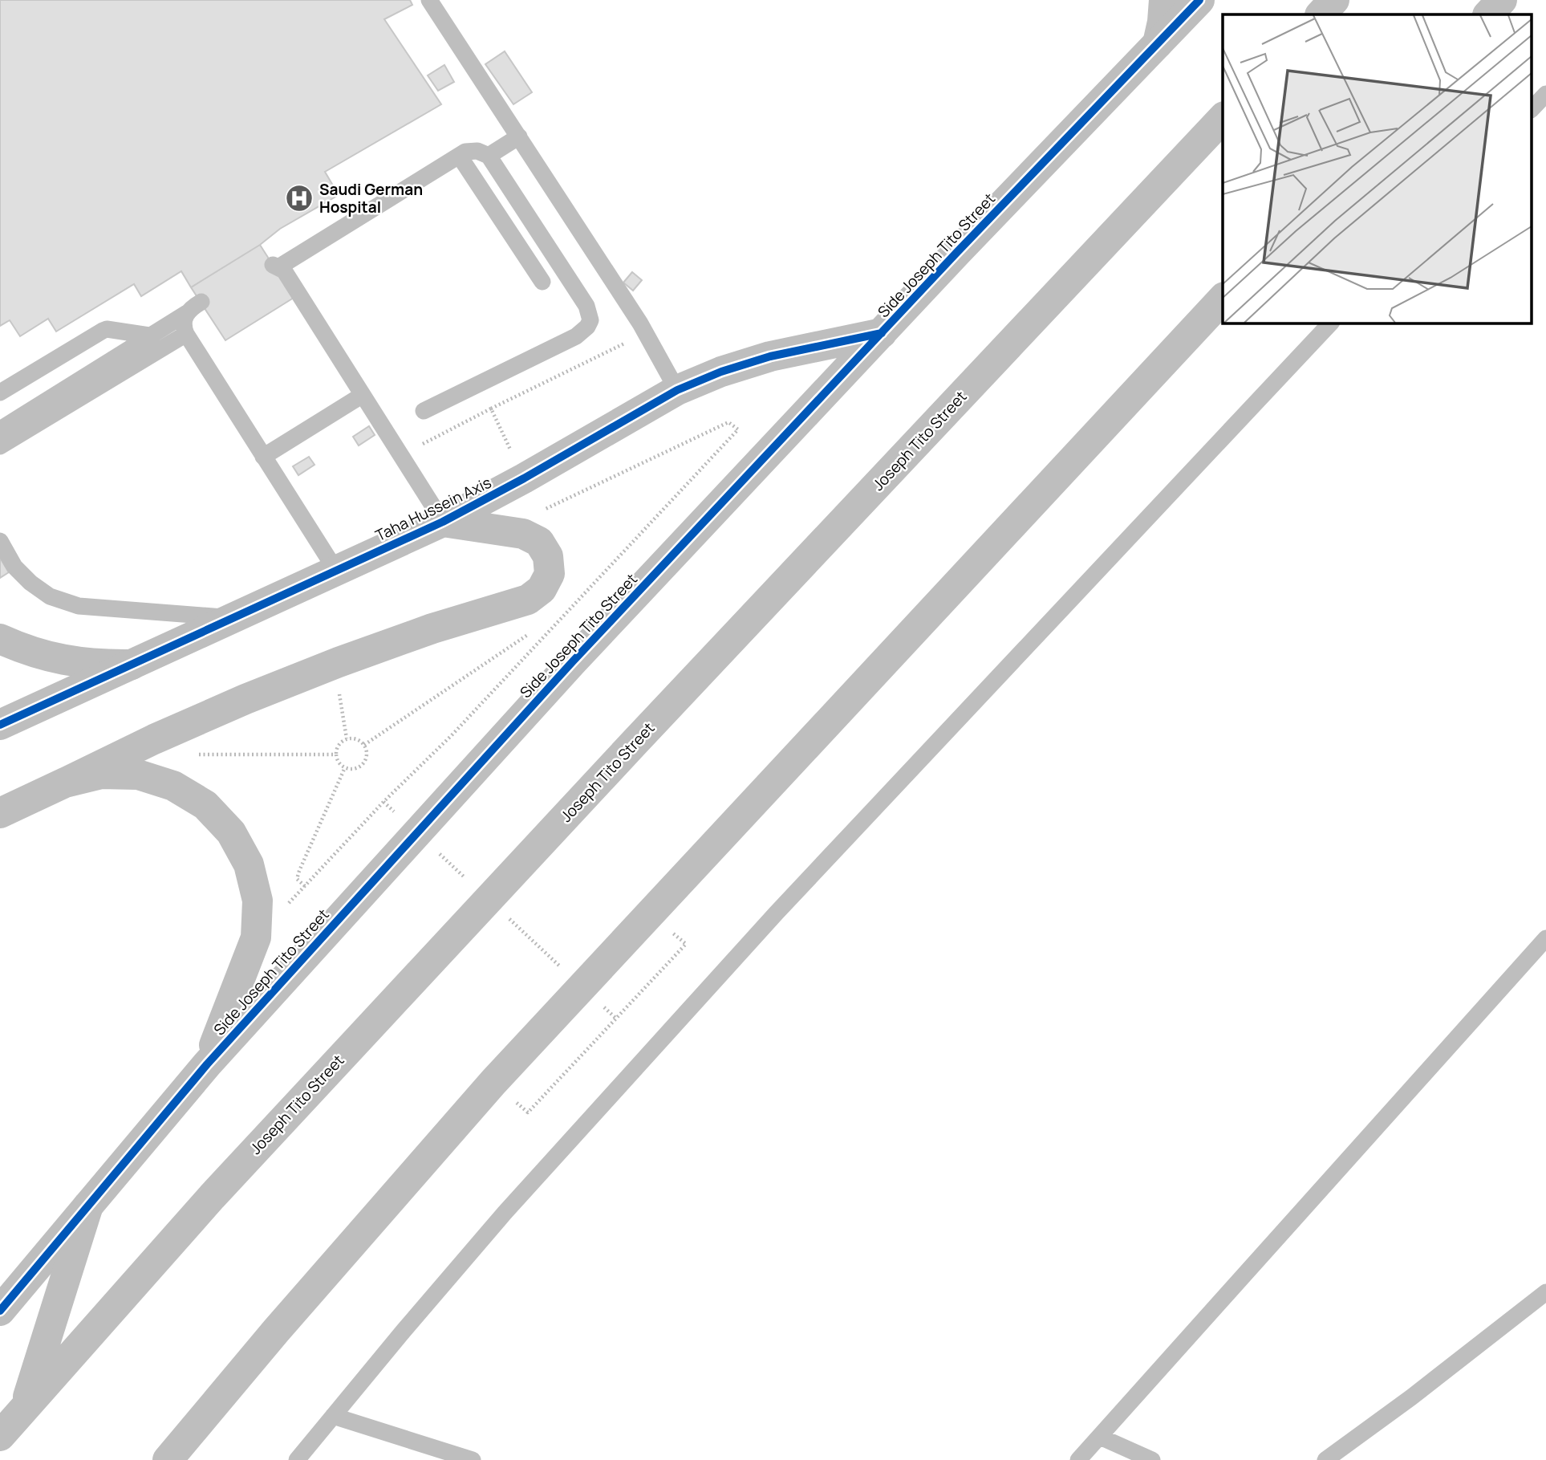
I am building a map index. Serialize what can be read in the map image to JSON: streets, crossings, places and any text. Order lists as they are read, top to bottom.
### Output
{
  "streets": {
    "main road": ["Side Joseph Tito Street", "Joseph Tito Street", "Taha Hussein Axis"]
  },
  "crossings": [
    ["Side Joseph Tito Street", "Taha Hussein Axis"]
  ],
  "places": {
    "hospital": ["Saudi German Hospital"]
  }
}
